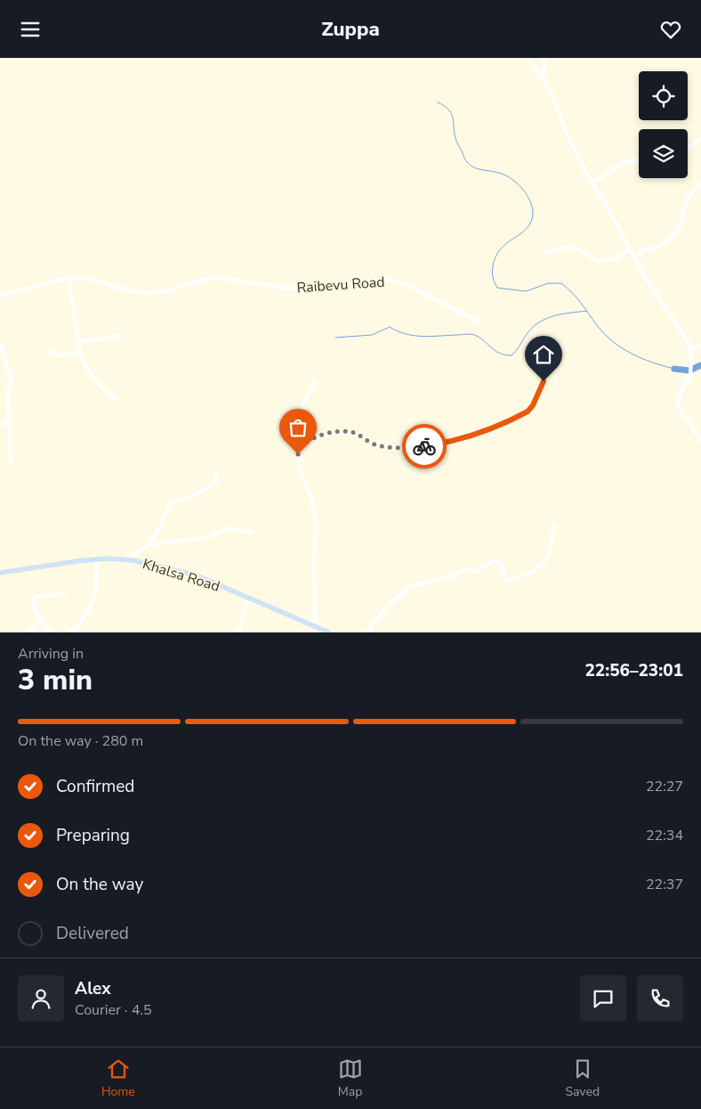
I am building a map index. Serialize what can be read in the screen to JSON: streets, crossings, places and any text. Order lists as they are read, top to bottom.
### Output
{
  "streets": {
    "main road": ["Khalsa Road"],
    "street": ["Raibevu Road"]
  },
  "page": {
    "header": "Zuppa",
    "heading": ["3 min", "Arriving in", "22:56–23:01"],
    "panel": ["Alex", "Courier · 4.5"],
    "bar": "On the way · 280 m",
    "list": [
      ["Confirmed", "22:27"],
      ["Preparing", "22:34"],
      ["On the way", "22:37"],
      "Delivered"
    ],
    "tabs": ["Home", "Map", "Saved"]
  }
}
